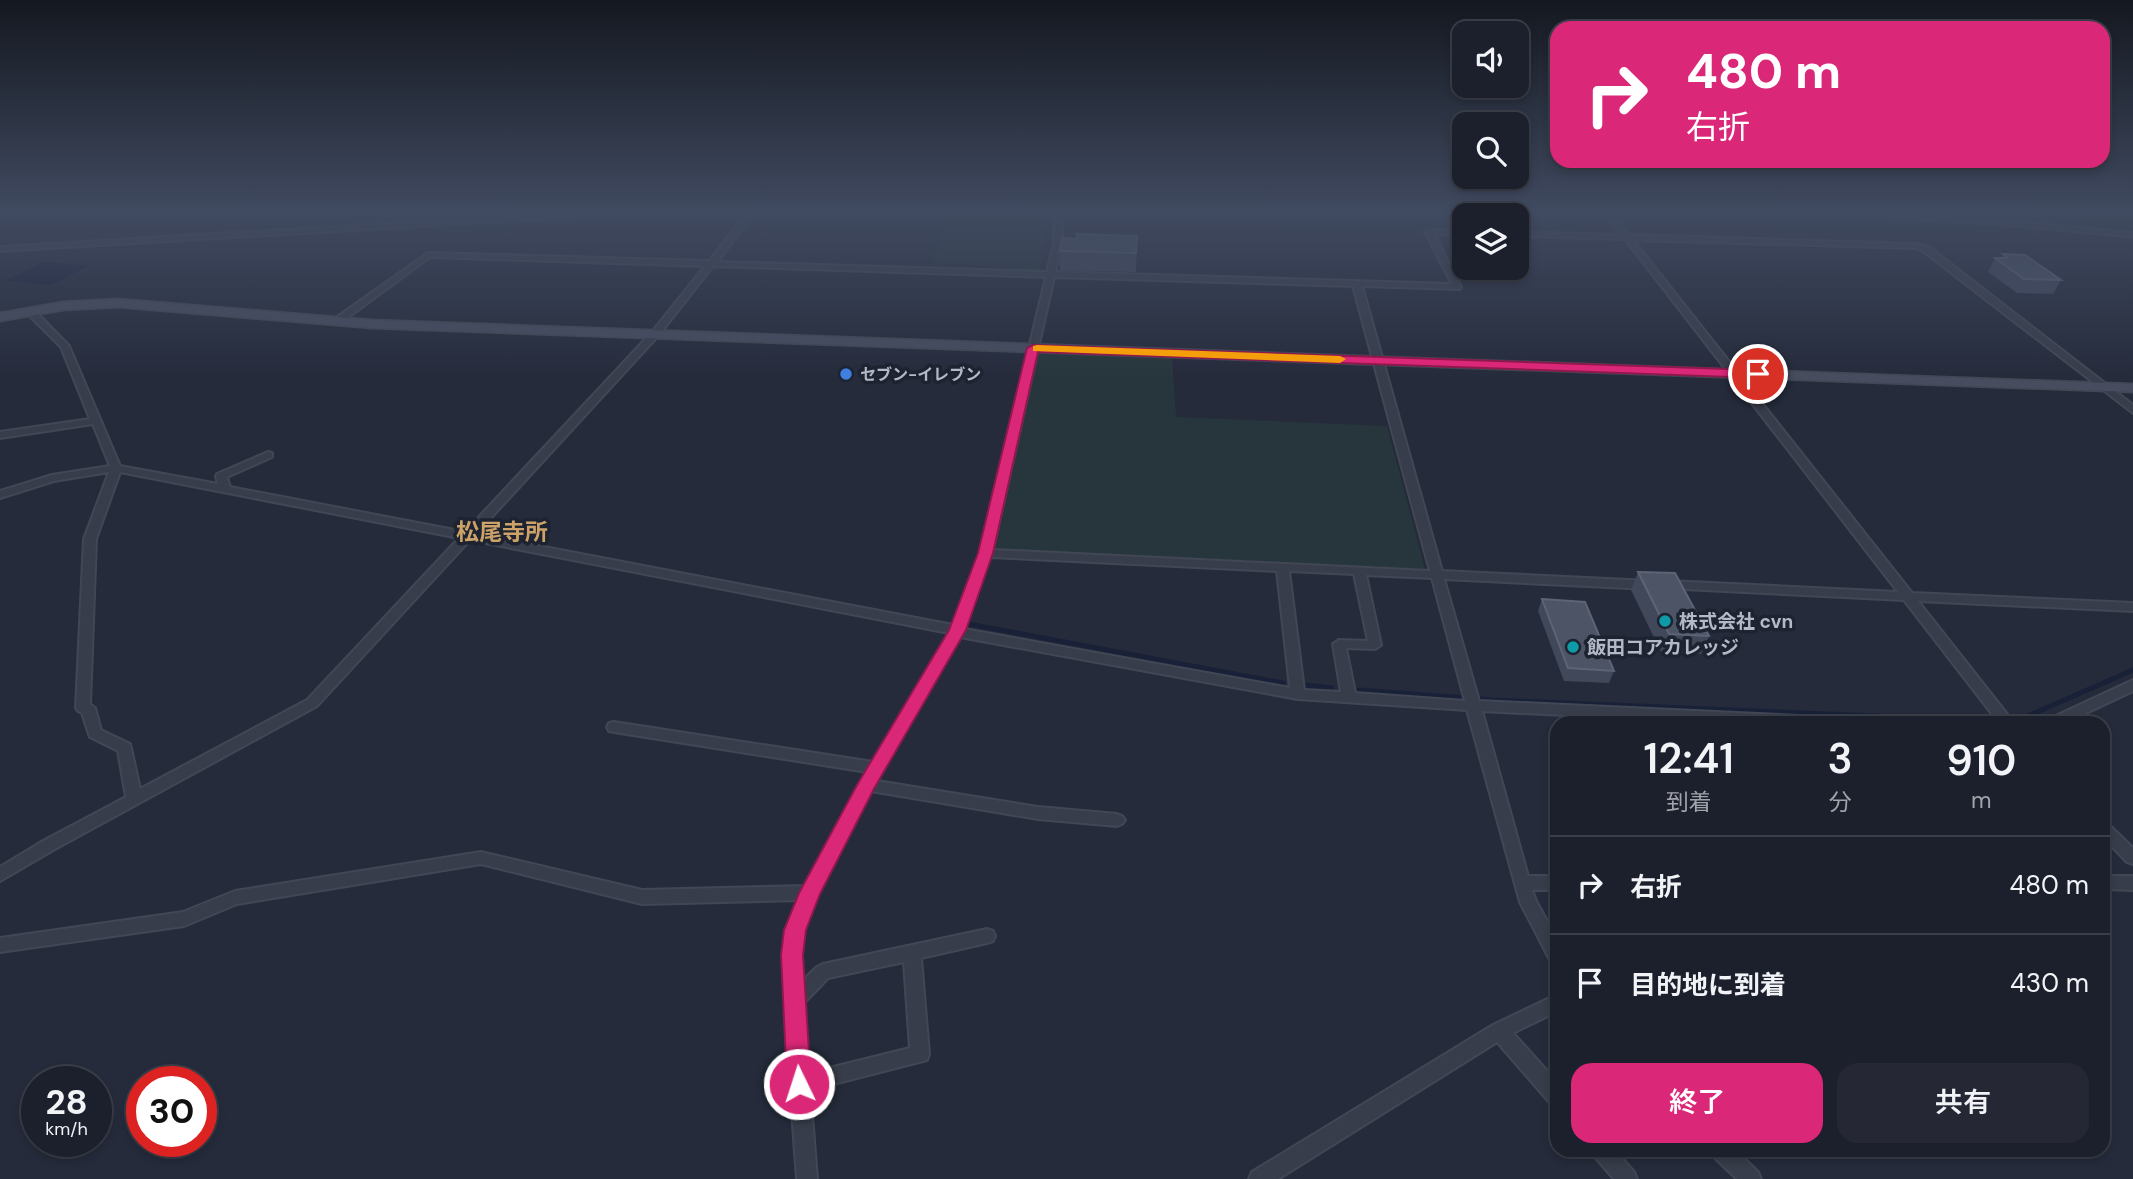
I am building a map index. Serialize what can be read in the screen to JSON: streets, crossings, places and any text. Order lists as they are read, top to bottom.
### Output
{
  "districts": ["松尾寺所"],
  "places": ["セブン-イレブン", "株式会社 cvn", "飯田コアカレッジ"],
  "page": {
    "turn": ["480 m", "右折"],
    "eta": [
      "12:41",
      "到着",
      "3",
      "分",
      "910",
      "m"
    ],
    "list": [
      {
        "name": "右折",
        "value": "480 m"
      },
      {
        "name": "目的地に到着",
        "value": "430 m"
      }
    ],
    "buttons": ["終了", "共有"],
    "speed": "28 km/h",
    "limit": "30"
  }
}
